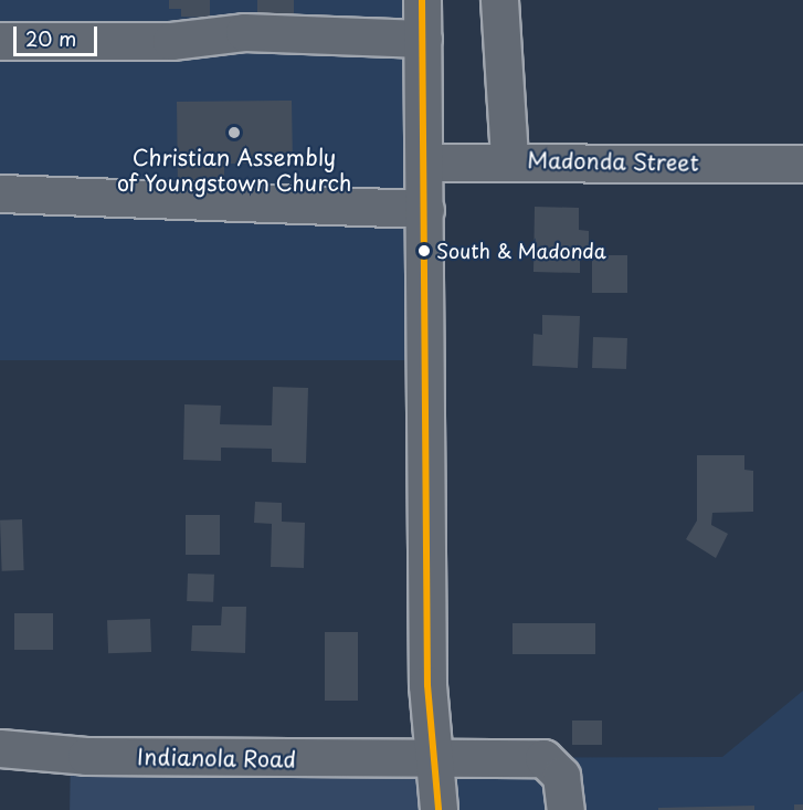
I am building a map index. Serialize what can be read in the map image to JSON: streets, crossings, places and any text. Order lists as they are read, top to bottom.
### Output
{
  "streets": {
    "main road": ["Madonda Street", "Indianola Road"]
  },
  "places": ["Christian Assembly of Youngstown Church", "South & Madonda"],
  "scale_bar": "20 m"
}
